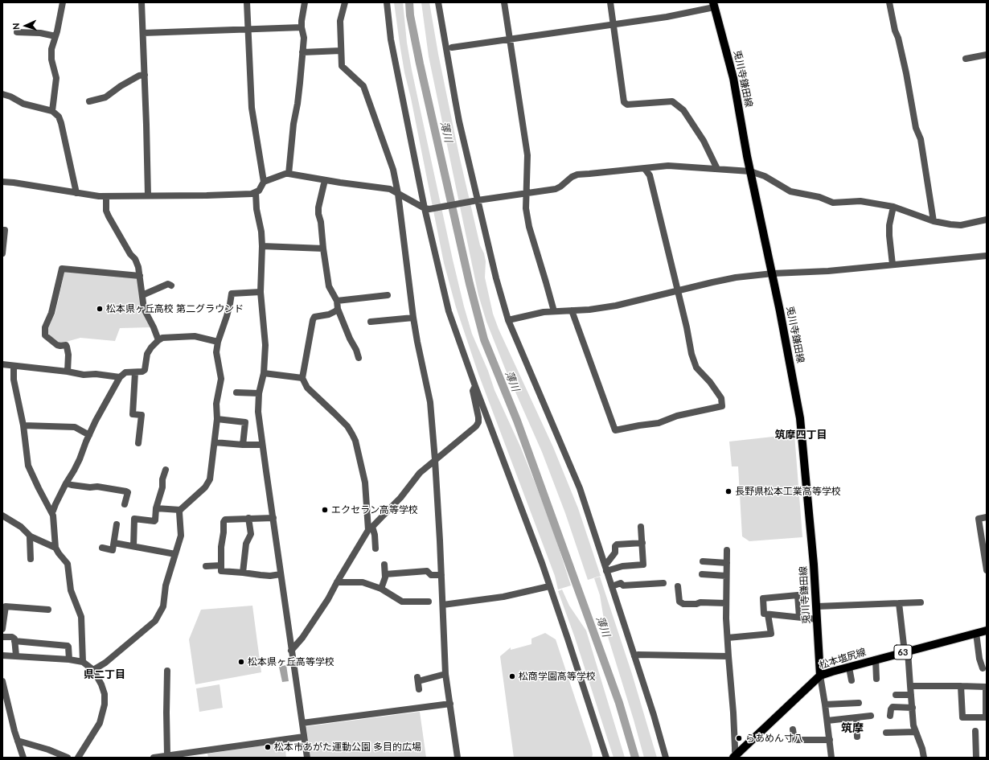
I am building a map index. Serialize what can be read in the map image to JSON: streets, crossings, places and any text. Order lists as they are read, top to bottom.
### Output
{
  "streets": {
    "main road": ["兎川寺鎌田線", "63", "松本塩尻線"]
  },
  "crossings": [
    ["兎川寺鎌田線", "松本塩尻線"]
  ],
  "districts": ["筑摩四丁目", "県二丁目", "筑摩"],
  "water": ["薄川"],
  "places": [
    "松本県ヶ丘高校 第二グラウンド",
    "長野県松本工業高等学校",
    "エクセラン高等学校",
    "松本県ヶ丘高等学校",
    "松商学園高等学校",
    "らあめん寸八",
    "松本市あがた運動公園 多目的広場"
  ],
  "north": "left"
}
